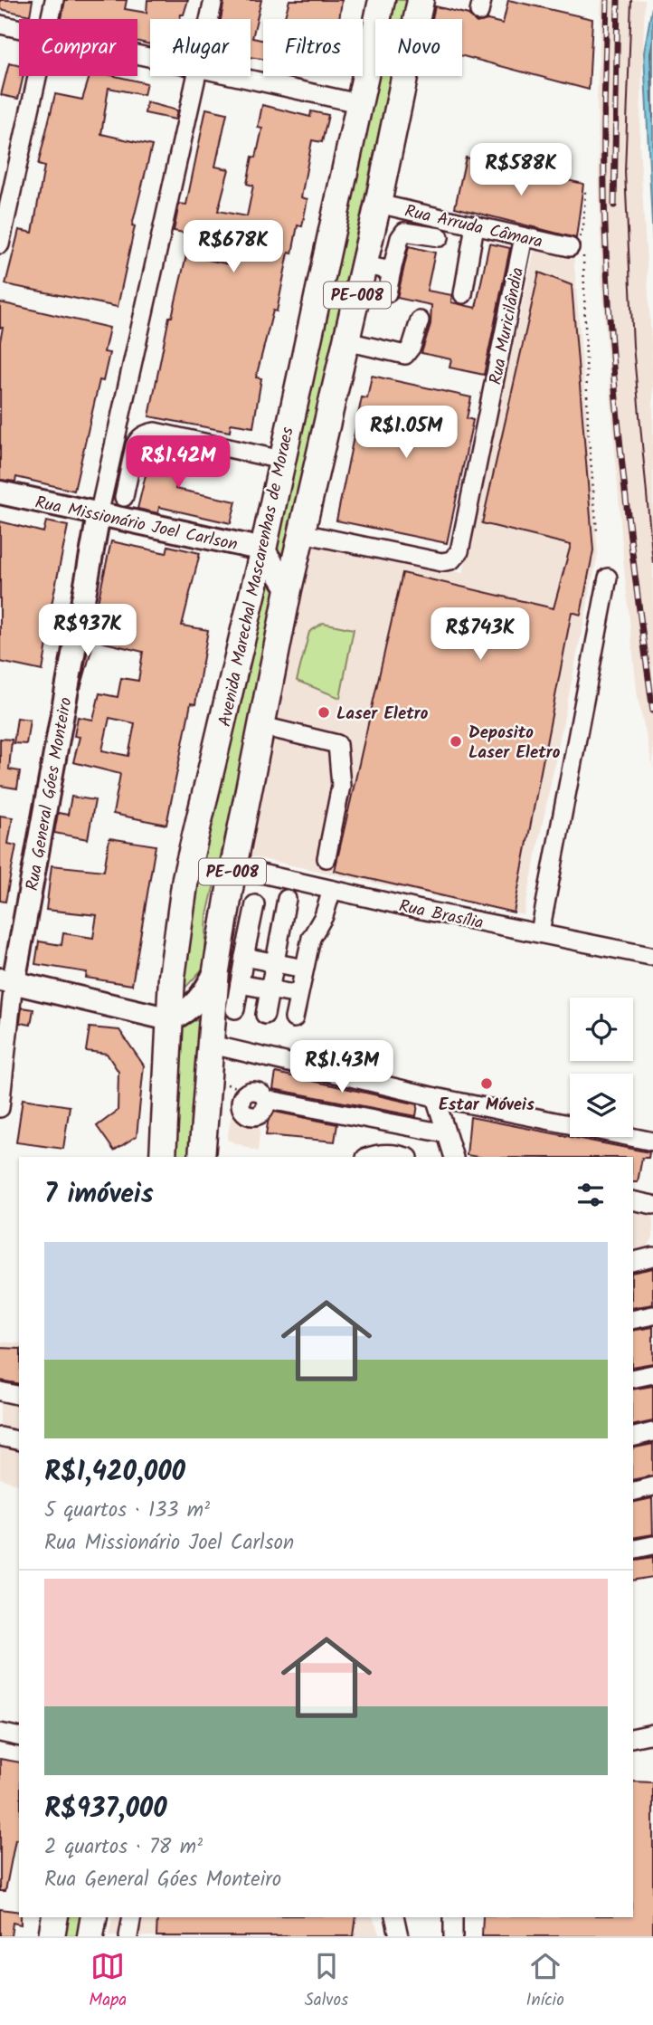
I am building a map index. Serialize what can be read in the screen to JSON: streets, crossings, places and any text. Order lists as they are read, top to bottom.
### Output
{
  "streets": {
    "highway": ["PE-008", "Avenida Marechal Mascarenhas de Moraes"],
    "main road": ["Rua Missionário Joel Carlson", "Rua General Góes Monteiro"],
    "street": ["Rua Arruda Câmara", "Rua Muricilândia", "Rua Brasília"]
  },
  "crossings": [
    ["Rua Arruda Câmara", "Rua Muricilândia"],
    ["Rua Arruda Câmara", "Avenida Marechal Mascarenhas de Moraes"],
    ["Rua Muricilândia", "Avenida Marechal Mascarenhas de Moraes"],
    ["Rua Missionário Joel Carlson", "Avenida Marechal Mascarenhas de Moraes"],
    ["Rua Missionário Joel Carlson", "Rua General Góes Monteiro"],
    ["Avenida Marechal Mascarenhas de Moraes", "Rua Brasília"]
  ],
  "places": ["Laser Eletro", "Deposito Laser Eletro", "Estar Móveis"],
  "page": {
    "chip": [
      "Comprar",
      "Alugar",
      "Filtros",
      "Novo"
    ],
    "price": [
      "R$588K",
      "R$678K",
      "R$1.05M",
      "R$1.42M",
      "R$937K",
      "R$743K",
      "R$1.43M"
    ],
    "heading": "7 imóveis",
    "list": [
      {
        "name": "R$1,420,000",
        "note": "5 quartos · 133 m² · Rua Missionário Joel Carlson"
      },
      {
        "name": "R$937,000",
        "note": "2 quartos · 78 m² · Rua General Góes Monteiro"
      }
    ],
    "tabs": ["Mapa", "Salvos", "Início"]
  }
}
